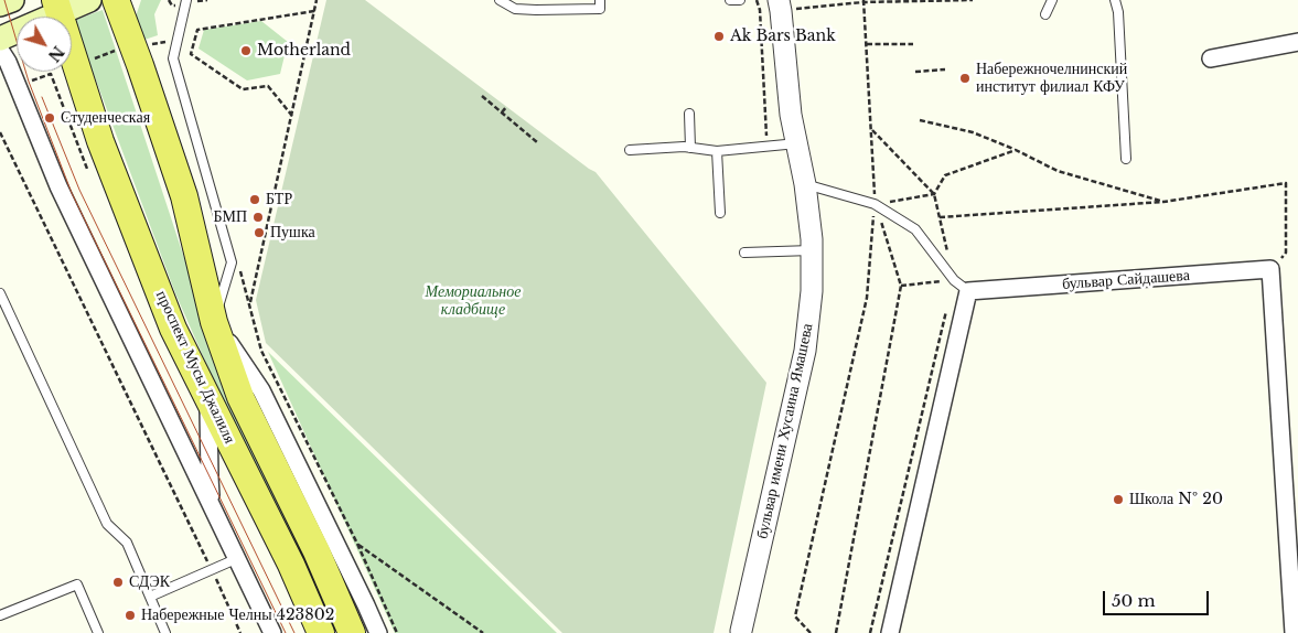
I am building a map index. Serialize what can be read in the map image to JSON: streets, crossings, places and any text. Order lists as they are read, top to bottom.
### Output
{
  "streets": {
    "main road": ["проспект Мусы Джалиля"],
    "street": ["бульвар Сайдашева", "бульвар имени Хусаина Ямашева"]
  },
  "parks": ["Мемориальное кладбище"],
  "places": [
    "Ak Bars Bank",
    "Motherland",
    "Набережночелнинский институт филиал КФУ",
    "Студенческая",
    "БТР",
    "БМП",
    "Пушка",
    "Школа № 20",
    "СДЭК",
    "Набережные Челны 423802"
  ],
  "scale_bar": "50 m",
  "north": "bottom right"
}
